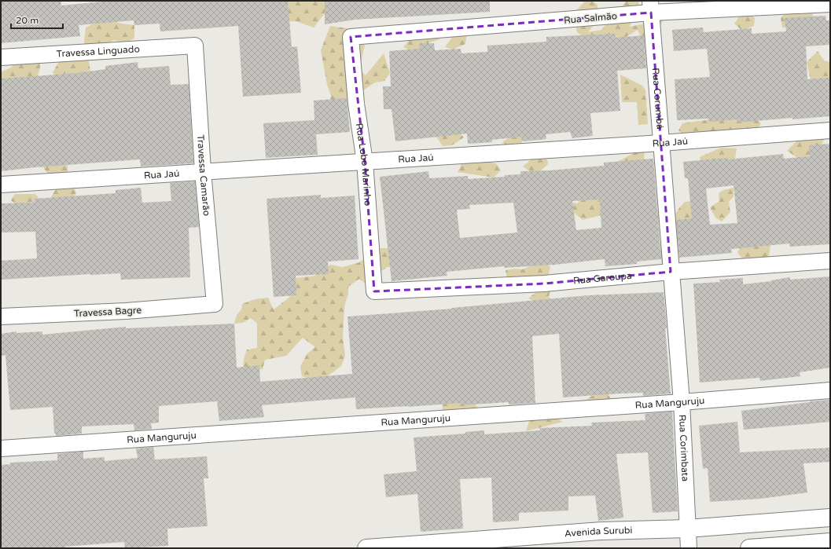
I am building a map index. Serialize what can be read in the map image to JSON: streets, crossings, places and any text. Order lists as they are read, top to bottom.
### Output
{
  "streets": {
    "street": [
      "Rua Salmão",
      "Travessa Linguado",
      "Rua Corumbá",
      "Rua Jaú",
      "Rua Lobo Marinho",
      "Travessa Camarão",
      "Rua Garoupa",
      "Travessa Bagre",
      "Rua Manguruju",
      "Rua Corimbata",
      "Avenida Surubi"
    ]
  },
  "crossings": [
    ["Rua Salmão", "Rua Corumbá"],
    ["Rua Salmão", "Rua Lobo Marinho"],
    ["Travessa Linguado", "Travessa Camarão"],
    ["Rua Corumbá", "Rua Jaú"],
    ["Rua Corumbá", "Rua Garoupa"],
    ["Rua Corumbá", "Rua Corimbata"],
    ["Rua Jaú", "Rua Lobo Marinho"],
    ["Rua Jaú", "Travessa Camarão"],
    ["Rua Lobo Marinho", "Rua Garoupa"],
    ["Travessa Camarão", "Travessa Bagre"],
    ["Rua Garoupa", "Rua Corimbata"],
    ["Rua Manguruju", "Rua Corimbata"],
    ["Rua Corimbata", "Avenida Surubi"]
  ],
  "scale_bar": "20 m"
}
